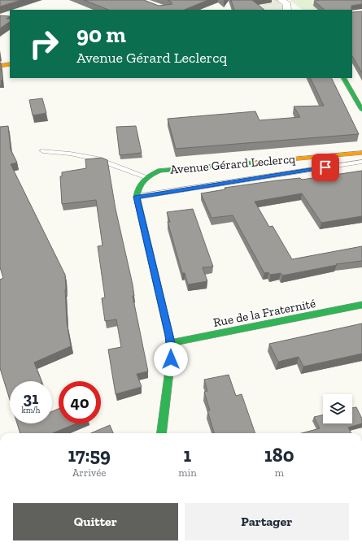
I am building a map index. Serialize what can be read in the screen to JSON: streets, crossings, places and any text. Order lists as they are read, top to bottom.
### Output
{
  "streets": {
    "street": ["Avenue Gérard Leclercq", "Rue de la Fraternité"]
  },
  "page": {
    "turn": ["90 m", "Avenue Gérard Leclercq"],
    "speed": "31 km/h",
    "limit": "40",
    "eta": [
      "17:59",
      "Arrivée",
      "1",
      "min",
      "180",
      "m"
    ],
    "buttons": ["Quitter", "Partager"]
  }
}
